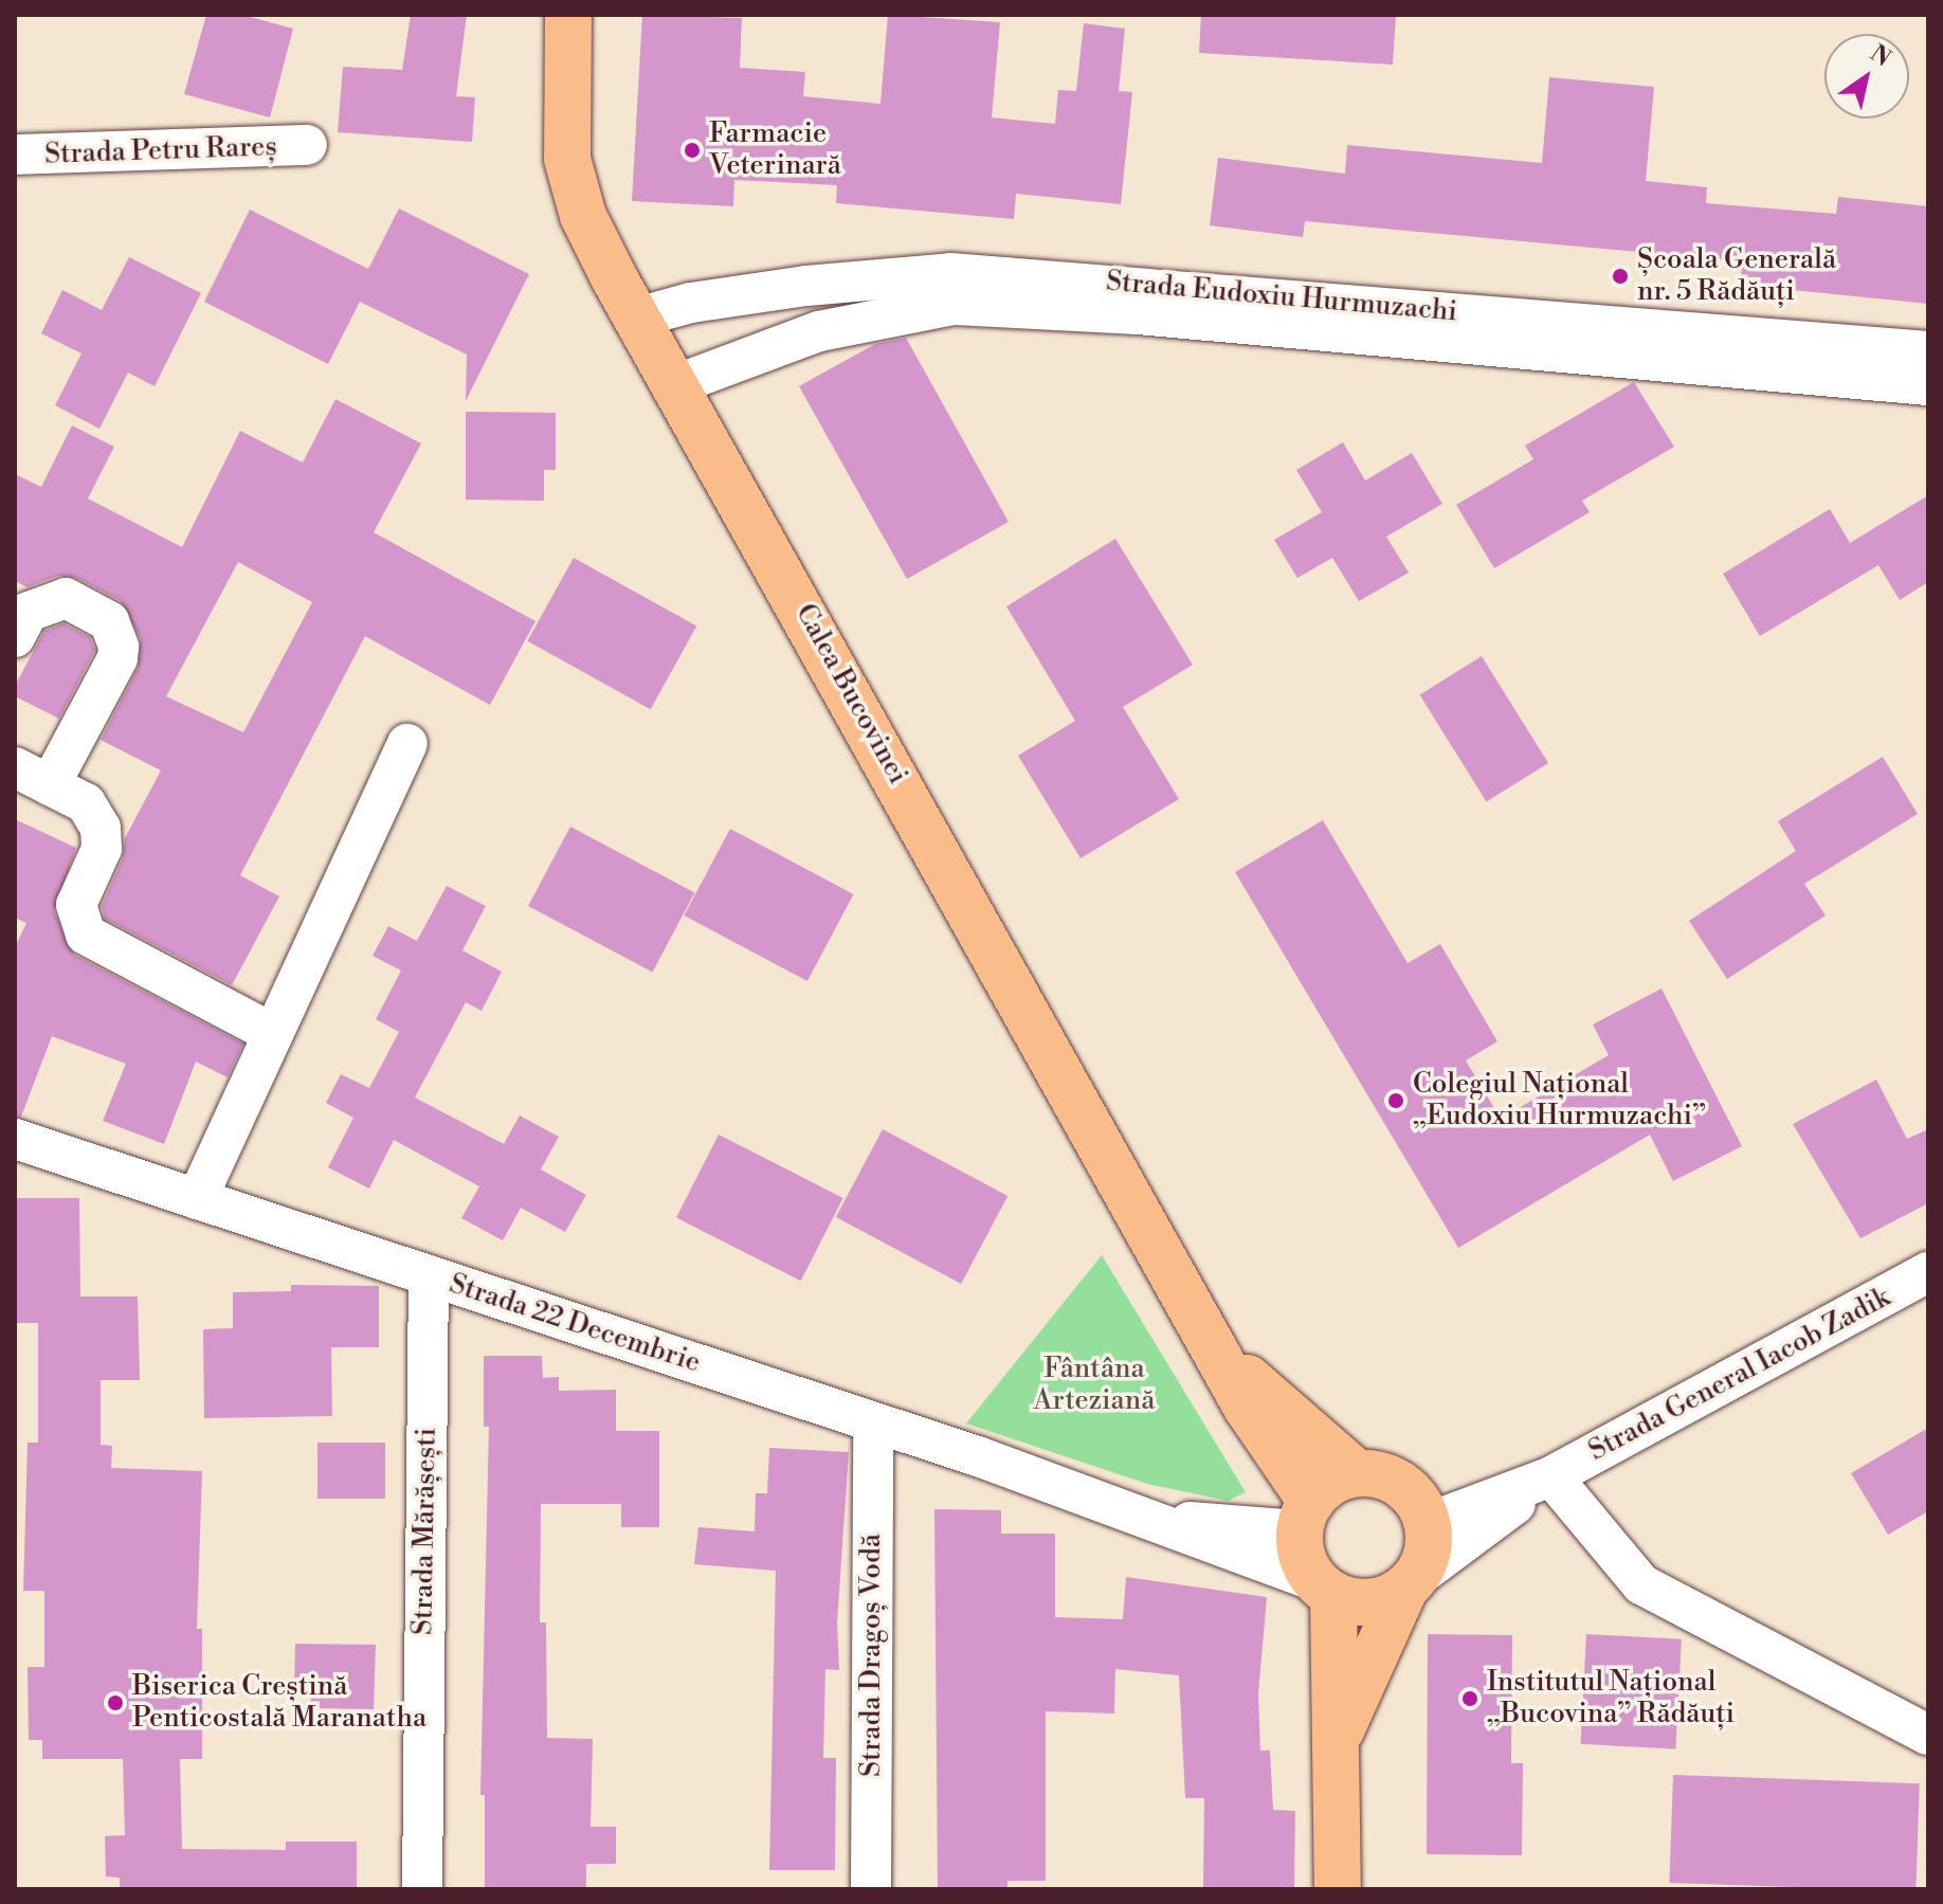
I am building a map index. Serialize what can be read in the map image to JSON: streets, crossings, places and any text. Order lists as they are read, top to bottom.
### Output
{
  "streets": {
    "main road": ["Calea Bucovinei"],
    "street": [
      "Strada Petru Rareș",
      "Strada Eudoxiu Hurmuzachi",
      "Strada 22 Decembrie",
      "Strada General Iacob Zadik",
      "Strada Mărășești",
      "Strada Dragoș Vodă"
    ]
  },
  "crossings": [
    ["Strada Eudoxiu Hurmuzachi", "Calea Bucovinei"],
    ["Calea Bucovinei", "Strada 22 Decembrie"],
    ["Calea Bucovinei", "Strada General Iacob Zadik"],
    ["Strada 22 Decembrie", "Strada General Iacob Zadik"],
    ["Strada 22 Decembrie", "Strada Mărășești"],
    ["Strada 22 Decembrie", "Strada Dragoș Vodă"]
  ],
  "parks": ["Fântâna Arteziană"],
  "places": [
    "Farmacie Veterinară",
    "Școala Generală nr. 5 Rădăuți",
    "Colegiul Național „Eudoxiu Hurmuzachi”",
    "Institutul Național „Bucovina” Rădăuți",
    "Biserica Creștină Penticostală Maranatha"
  ],
  "north": "top right"
}
